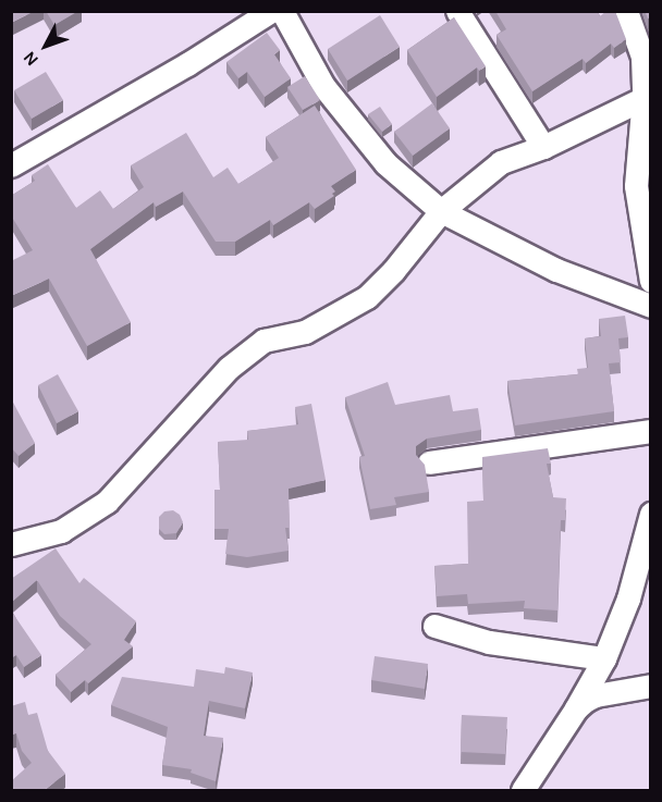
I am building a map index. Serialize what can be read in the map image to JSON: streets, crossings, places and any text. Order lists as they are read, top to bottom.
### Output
{
  "north": "bottom left"
}
